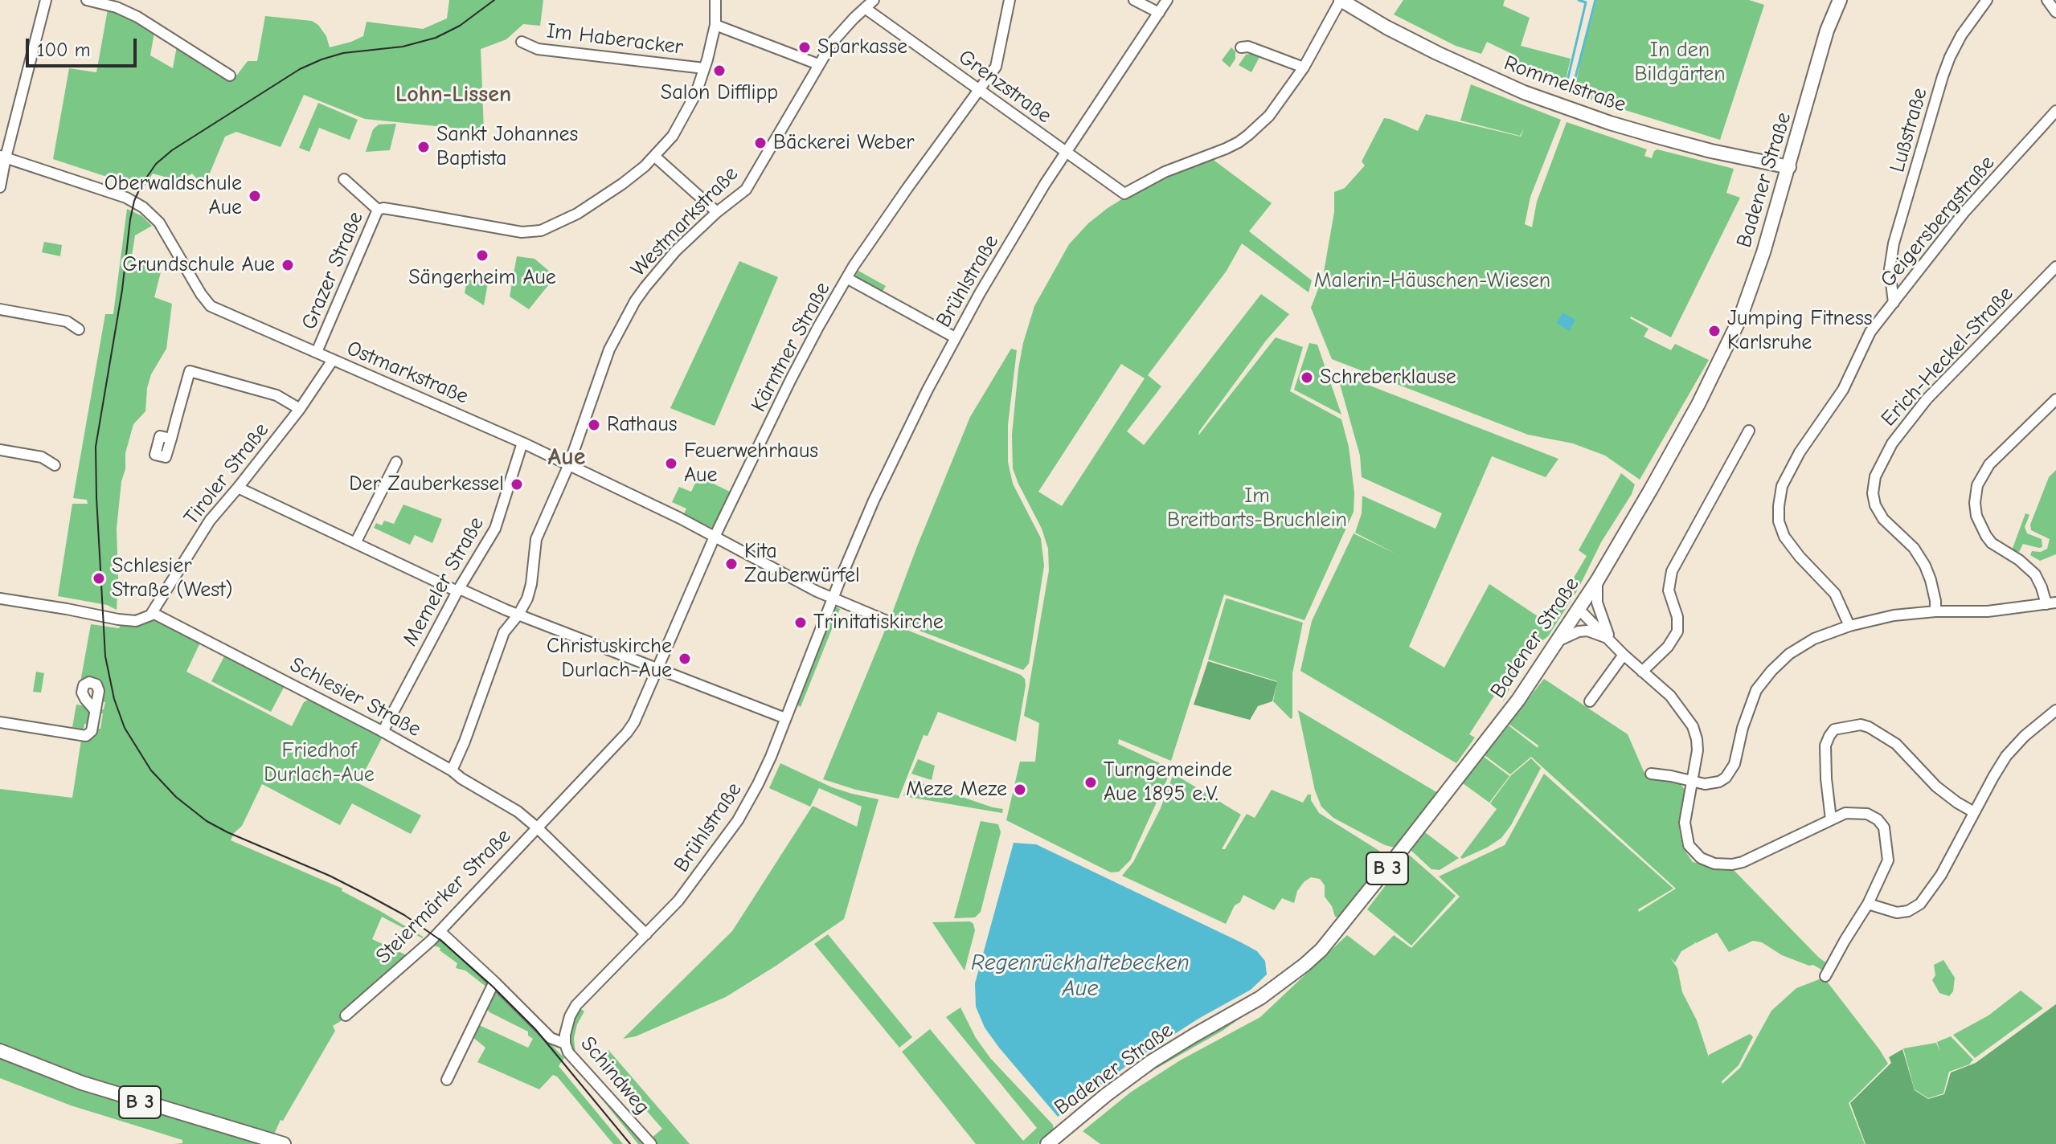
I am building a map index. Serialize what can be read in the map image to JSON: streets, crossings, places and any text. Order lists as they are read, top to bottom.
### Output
{
  "streets": {
    "main road": ["Rommelstraße", "Badener Straße", "B 3"],
    "street": [
      "Im Haberacker",
      "Grenzstraße",
      "Lußstraße",
      "Westmarkstraße",
      "Geigersbergstraße",
      "Grazer Straße",
      "Brühlstraße",
      "Kärntner Straße",
      "Erich-Heckel-Straße",
      "Ostmarkstraße",
      "Tiroler Straße",
      "Memeler Straße",
      "Schlesier Straße",
      "Steiermärker Straße",
      "Schindweg"
    ]
  },
  "crossings": [
    ["Rommelstraße", "Badener Straße"],
    ["Grenzstraße", "Westmarkstraße"],
    ["Grenzstraße", "Brühlstraße"],
    ["Grenzstraße", "Kärntner Straße"],
    ["Lußstraße", "Geigersbergstraße"],
    ["Westmarkstraße", "Ostmarkstraße"],
    ["Westmarkstraße", "Schlesier Straße"],
    ["Grazer Straße", "Ostmarkstraße"],
    ["Brühlstraße", "Ostmarkstraße"],
    ["Brühlstraße", "Schlesier Straße"],
    ["Brühlstraße", "Schindweg"],
    ["Kärntner Straße", "Ostmarkstraße"],
    ["Kärntner Straße", "Schlesier Straße"],
    ["Kärntner Straße", "Steiermärker Straße"],
    ["Ostmarkstraße", "Tiroler Straße"],
    ["Ostmarkstraße", "Memeler Straße"],
    ["Tiroler Straße", "Schlesier Straße"],
    ["Memeler Straße", "Schlesier Straße"],
    ["Schlesier Straße", "Steiermärker Straße"],
    ["Steiermärker Straße", "Schindweg"]
  ],
  "districts": ["Lohn-Lissen", "Aue"],
  "water": ["Regenrückhaltebecken Aue"],
  "parks": [
    "In den Bildgärten",
    "Malerin-Häuschen-Wiesen",
    "Im Breitbarts-Bruchlein",
    "Friedhof Durlach-Aue"
  ],
  "places": [
    "Sparkasse",
    "Salon Difflipp",
    "Bäckerei Weber",
    "Sankt Johannes Baptista",
    "Oberwaldschule Aue",
    "Sängerheim Aue",
    "Grundschule Aue",
    "Jumping Fitness Karlsruhe",
    "Schreberklause",
    "Rathaus",
    "Feuerwehrhaus Aue",
    "Der Zauberkessel",
    "Kita Zauberwürfel",
    "Schlesier Straße (West)",
    "Trinitatiskirche",
    "Christuskirche Durlach-Aue",
    "Turngemeinde Aue 1895 e.V.",
    "Meze Meze"
  ],
  "scale_bar": "100 m"
}
